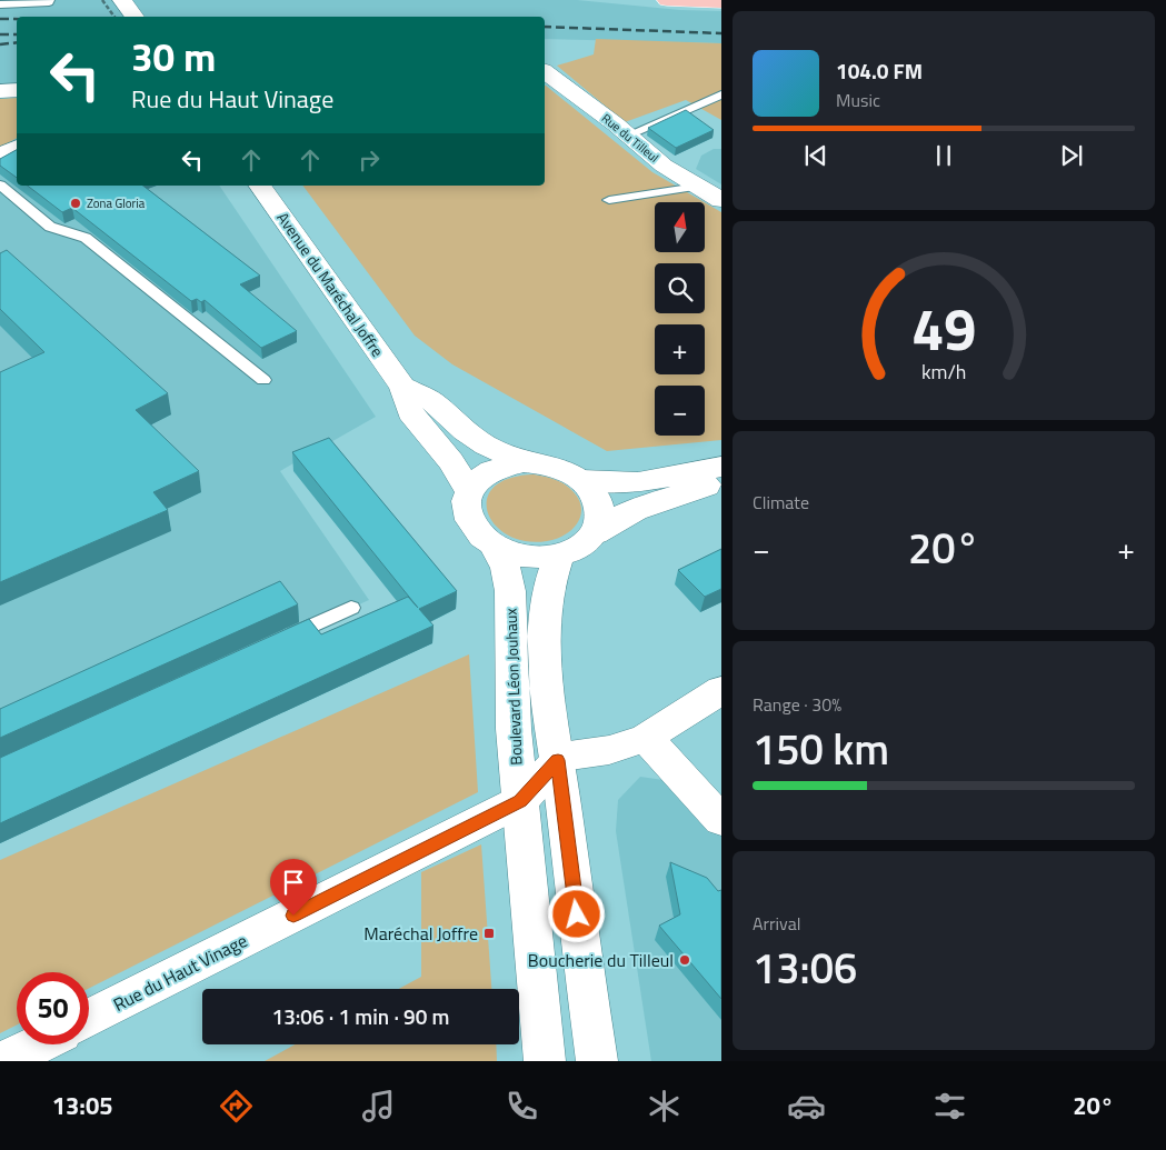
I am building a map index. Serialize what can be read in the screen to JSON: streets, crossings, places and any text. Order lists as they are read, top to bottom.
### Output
{
  "streets": {
    "main road": [
      "Rue du Tilleul",
      "Avenue du Maréchal Joffre",
      "Boulevard Léon Jouhaux",
      "Rue du Haut Vinage"
    ]
  },
  "crossings": [
    ["Avenue du Maréchal Joffre", "Boulevard Léon Jouhaux"],
    ["Boulevard Léon Jouhaux", "Rue du Haut Vinage"]
  ],
  "places": {
    "other": ["Zona Gloria", "Boucherie du Tilleul"],
    "transit": ["Maréchal Joffre"]
  },
  "north": "top",
  "page": {
    "turn": ["30 m", "Rue du Haut Vinage"],
    "song": ["104.0 FM", "Music"],
    "map_buttons": ["+", "−"],
    "tile": [
      "Climate",
      ["Range · 30%", "150 km"],
      ["Arrival", "13:06"]
    ],
    "heat": ["−", "20°", "+"],
    "limit": "50",
    "trip": "13:06 · 1 min · 90 m",
    "tabs": ["13:05", "20°"],
    "gauge": ["49", "km/h"]
  }
}
